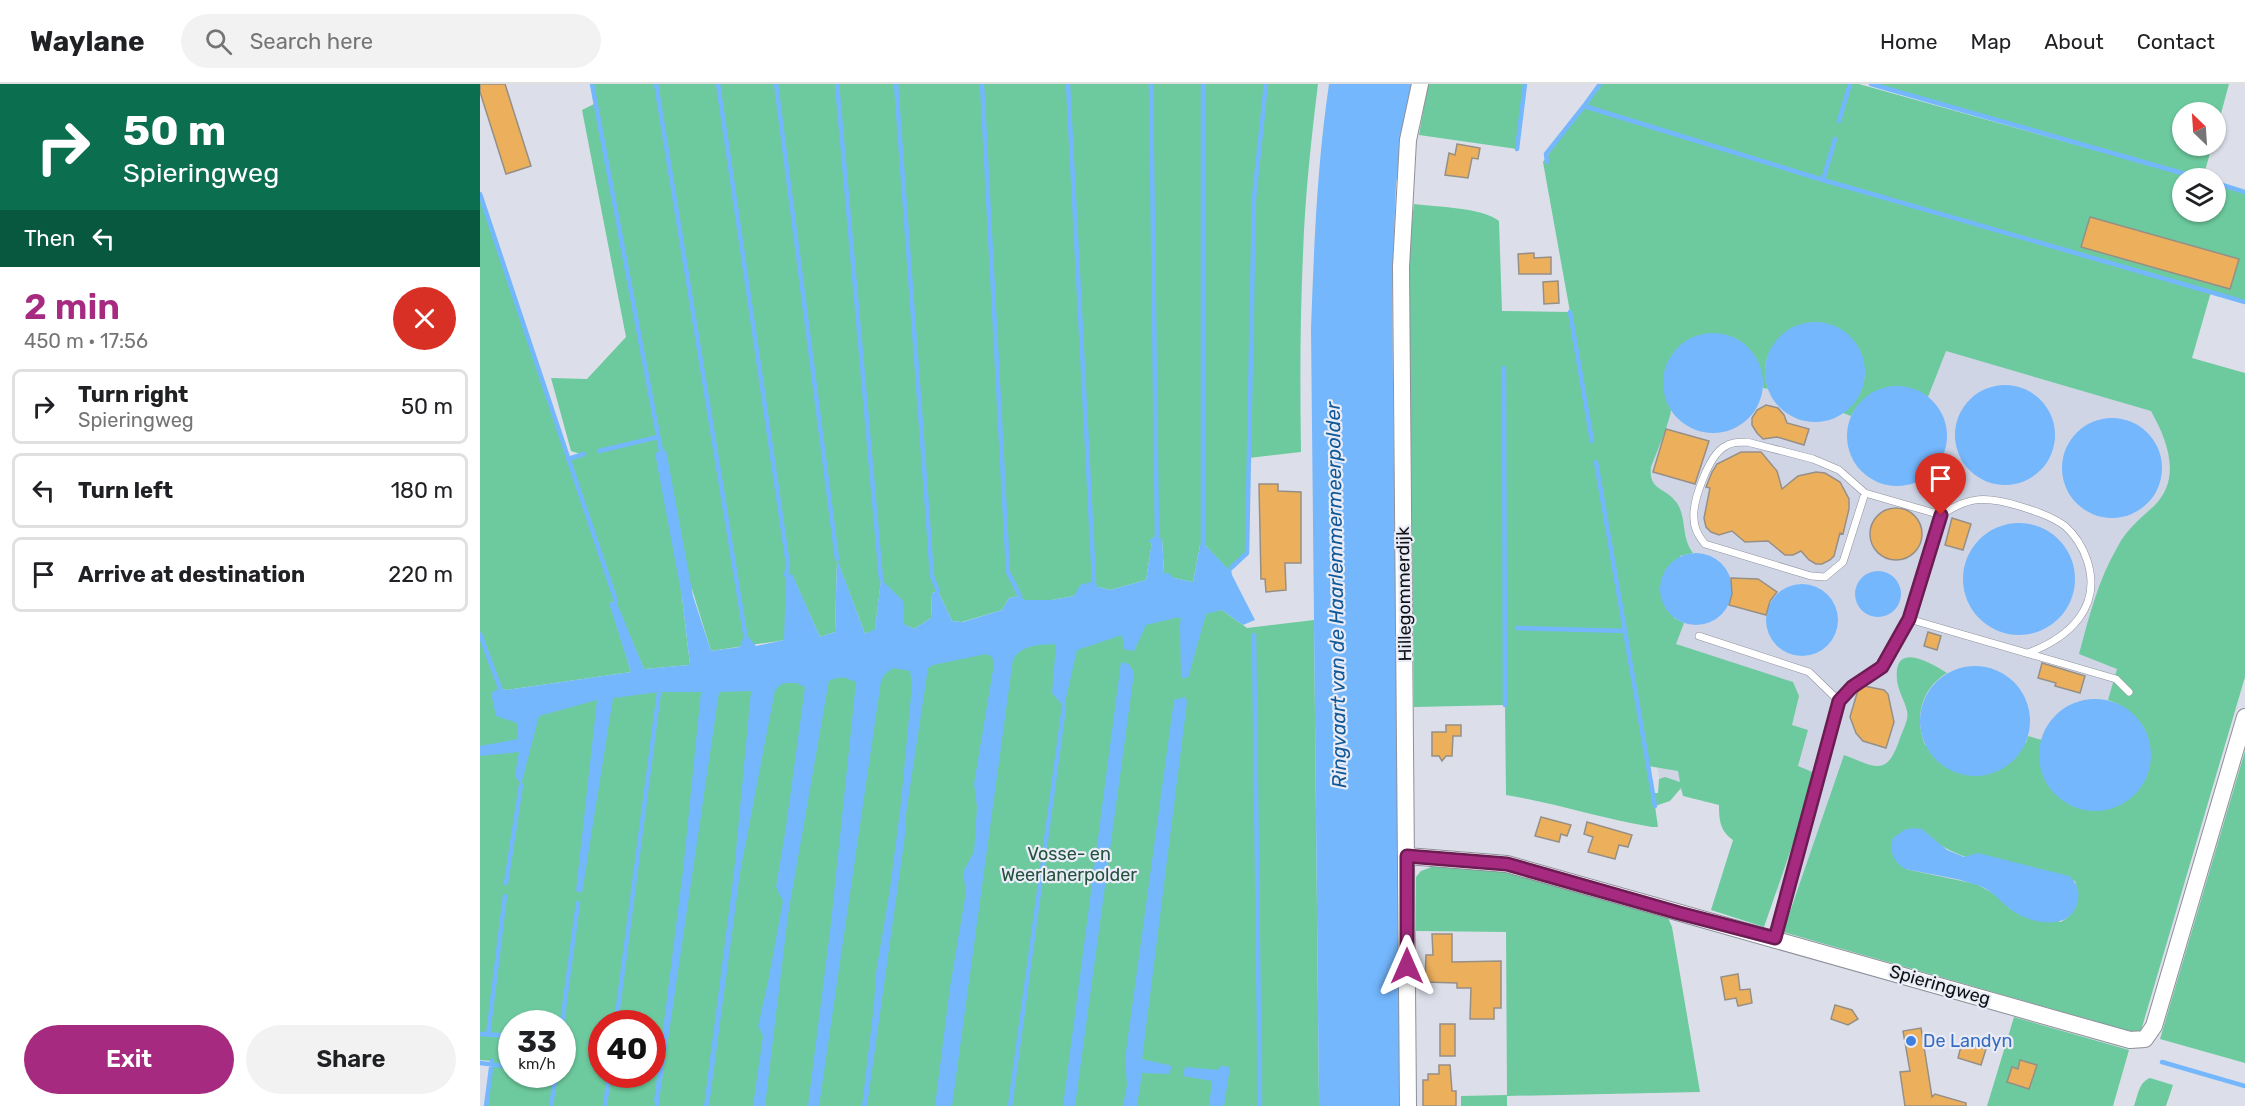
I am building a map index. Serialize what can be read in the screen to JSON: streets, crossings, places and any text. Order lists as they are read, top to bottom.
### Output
{
  "streets": {
    "street": ["Hillegommerdijk", "Spieringweg"]
  },
  "crossings": [
    ["Hillegommerdijk", "Spieringweg"]
  ],
  "water": ["Ringvaart van de Haarlemmermeerpolder"],
  "parks": ["Vosse- en Weerlanerpolder"],
  "places": ["De Landyn"],
  "north": "top left",
  "page": {
    "header": "Waylane",
    "search": "Search here",
    "nav": [
      "Home",
      "Map",
      "About",
      "Contact"
    ],
    "turn": ["50 m", "Spieringweg"],
    "then": "Then",
    "heading": ["2 min", "450 m · 17:56"],
    "list": [
      {
        "name": "Turn right",
        "note": "Spieringweg",
        "value": "50 m"
      },
      {
        "name": "Turn left",
        "value": "180 m"
      },
      {
        "name": "Arrive at destination",
        "value": "220 m"
      }
    ],
    "speed": "33 km/h",
    "limit": "40",
    "buttons": ["Exit", "Share"]
  }
}
